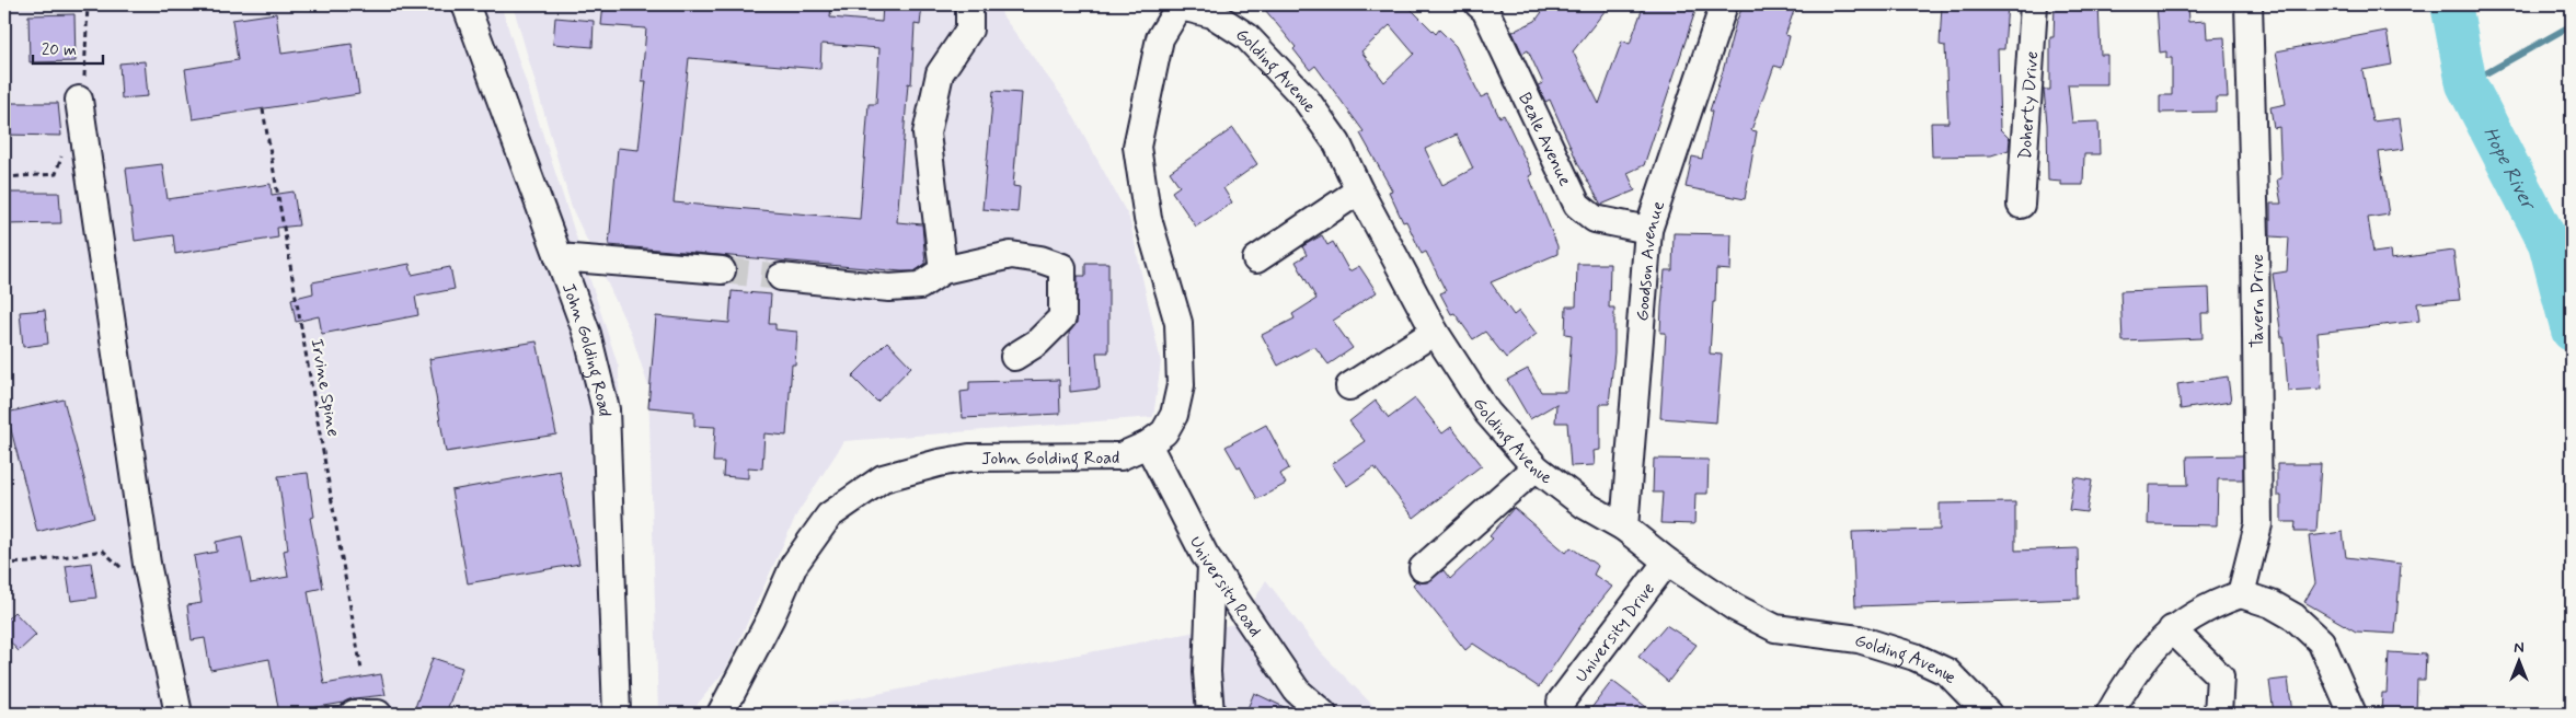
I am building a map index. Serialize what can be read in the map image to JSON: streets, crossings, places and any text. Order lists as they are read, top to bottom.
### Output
{
  "streets": {
    "street": [
      "Golding Avenue",
      "Doherty Drive",
      "Beale Avenue",
      "Goodson Avenue",
      "Tavern Drive",
      "John Golding Road",
      "University Road",
      "University Drive"
    ],
    "path": ["Irvine Spine"]
  },
  "crossings": [
    ["Golding Avenue", "Goodson Avenue"],
    ["Golding Avenue", "John Golding Road"],
    ["Golding Avenue", "University Drive"],
    ["Beale Avenue", "Goodson Avenue"],
    ["John Golding Road", "University Road"]
  ],
  "water": ["Hope River"],
  "scale_bar": "20 m",
  "north": "top"
}
